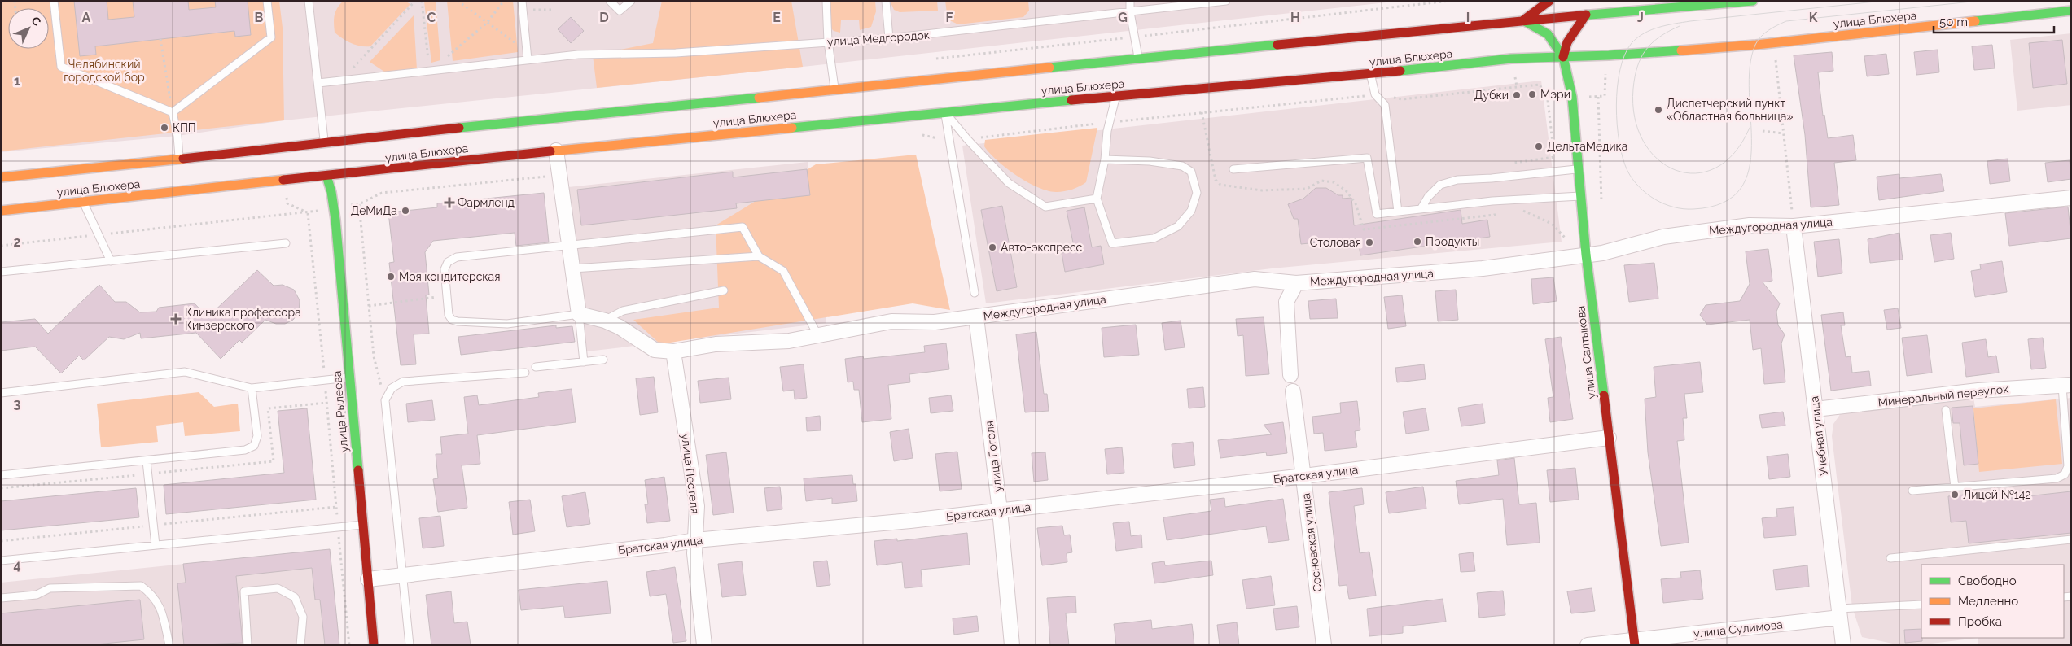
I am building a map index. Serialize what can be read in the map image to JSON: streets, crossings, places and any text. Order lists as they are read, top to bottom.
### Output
{
  "streets": {
    "main road": ["улица Блюхера", "улица Салтыкова", "улица Рылеева"],
    "street": [
      "Междугородная улица",
      "Минеральный переулок",
      "Учебная улица",
      "улица Гоголя",
      "улица Пестеля",
      "Братская улица",
      "Сосновская улица",
      "улица Сулимова"
    ],
    "lane": ["улица Медгородок"]
  },
  "crossings": [
    ["улица Блюхера", "улица Салтыкова"],
    ["улица Блюхера", "улица Рылеева"],
    ["Междугородная улица", "улица Салтыкова"],
    ["Междугородная улица", "Учебная улица"],
    ["Междугородная улица", "улица Гоголя"],
    ["Междугородная улица", "улица Пестеля"],
    ["улица Салтыкова", "Братская улица"],
    ["улица Салтыкова", "улица Сулимова"],
    ["Минеральный переулок", "Учебная улица"],
    ["улица Рылеева", "Братская улица"],
    ["Учебная улица", "улица Сулимова"],
    ["улица Гоголя", "Братская улица"],
    ["улица Пестеля", "Братская улица"],
    ["Братская улица", "Сосновская улица"]
  ],
  "parks": ["Челябинский городской бор"],
  "places": {
    "other": [
      "Мэри",
      "Дубки",
      "Диспетчерский пункт «Областная больница»",
      "КПП",
      "ДельтаМедика",
      "ДеМиДа",
      "Продукты",
      "Столовая",
      "Авто-экспресс",
      "Моя кондитерская",
      "Лицей №142"
    ],
    "health": ["Фармленд", "Клиника профессора Кинзерского"]
  },
  "legend": ["Свободно", "Медленно", "Пробка"],
  "scale_bar": "50 m",
  "north": "top right",
  "grid": {
    "columns": [
      "A",
      "B",
      "C",
      "D",
      "E",
      "F",
      "G",
      "H",
      "I",
      "J",
      "K"
    ],
    "rows": [
      "1",
      "2",
      "3",
      "4"
    ]
  }
}
